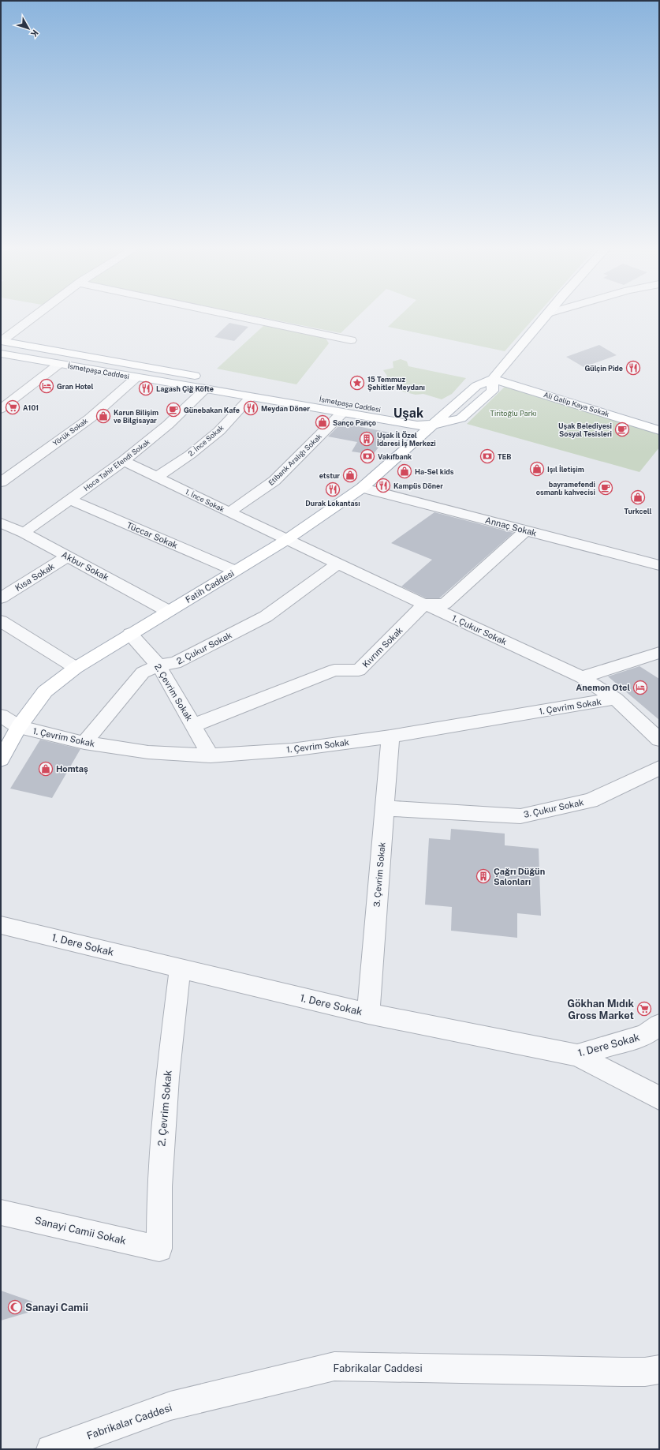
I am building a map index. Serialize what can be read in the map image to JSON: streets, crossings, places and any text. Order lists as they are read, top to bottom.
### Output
{
  "streets": {
    "main road": ["İsmetpaşa Caddesi", "Ali Galip Kaya Sokak", "Fatih Caddesi"],
    "street": [
      "Yörük Sokak",
      "2. İnce Sokak",
      "Etibank Aralığı Sokak",
      "Hoca Tahir Efendi Sokak",
      "1. İnce Sokak",
      "Annaç Sokak",
      "Tüccar Sokak",
      "Akbur Sokak",
      "Kısa Sokak",
      "1. Çukur Sokak",
      "Kıvrım Sokak",
      "2. Çukur Sokak",
      "2. Çevrim Sokak",
      "1. Çevrim Sokak",
      "3. Çukur Sokak",
      "3. Çevrim Sokak",
      "1. Dere Sokak",
      "Sanayi Camii Sokak",
      "Fabrikalar Caddesi"
    ]
  },
  "crossings": [
    ["İsmetpaşa Caddesi", "Yörük Sokak"],
    ["İsmetpaşa Caddesi", "2. İnce Sokak"],
    ["İsmetpaşa Caddesi", "Etibank Aralığı Sokak"],
    ["İsmetpaşa Caddesi", "Hoca Tahir Efendi Sokak"],
    ["İsmetpaşa Caddesi", "Fatih Caddesi"],
    ["2. İnce Sokak", "1. İnce Sokak"],
    ["Etibank Aralığı Sokak", "1. İnce Sokak"],
    ["Hoca Tahir Efendi Sokak", "1. İnce Sokak"],
    ["Hoca Tahir Efendi Sokak", "Tüccar Sokak"],
    ["Hoca Tahir Efendi Sokak", "Akbur Sokak"],
    ["1. İnce Sokak", "Fatih Caddesi"],
    ["1. İnce Sokak", "1. Çukur Sokak"],
    ["Annaç Sokak", "Fatih Caddesi"],
    ["Tüccar Sokak", "Fatih Caddesi"],
    ["Akbur Sokak", "Kısa Sokak"],
    ["Akbur Sokak", "Fatih Caddesi"],
    ["Fatih Caddesi", "1. Çukur Sokak"],
    ["Fatih Caddesi", "2. Çevrim Sokak"],
    ["Fatih Caddesi", "1. Çevrim Sokak"],
    ["1. Çukur Sokak", "Kıvrım Sokak"],
    ["1. Çukur Sokak", "2. Çukur Sokak"],
    ["1. Çukur Sokak", "1. Çevrim Sokak"],
    ["Kıvrım Sokak", "2. Çevrim Sokak"],
    ["2. Çukur Sokak", "2. Çevrim Sokak"],
    ["2. Çukur Sokak", "1. Çevrim Sokak"],
    ["2. Çevrim Sokak", "1. Çevrim Sokak"],
    ["2. Çevrim Sokak", "1. Dere Sokak"],
    ["2. Çevrim Sokak", "Sanayi Camii Sokak"],
    ["1. Çevrim Sokak", "3. Çevrim Sokak"],
    ["3. Çukur Sokak", "3. Çevrim Sokak"],
    ["3. Çevrim Sokak", "1. Dere Sokak"]
  ],
  "districts": ["Uşak"],
  "parks": ["Tiritoğlu Parkı"],
  "places": {
    "restaurant": [
      "Gülçin Pide",
      "Lagash Çiğ Köfte",
      "Meydan Döner",
      "Kampüs Döner",
      "Durak Lokantası"
    ],
    "place": ["15 Temmuz Şehitler Meydanı"],
    "hotel": ["Gran Hotel", "Anemon Otel"],
    "supermarket": ["A101", "Gökhan Mıdık Gross Market"],
    "cafe": ["Günebakan Kafe", "Uşak Belediyesi Sosyal Tesisleri", "bayramefendi osmanlı kahvecisi"],
    "shop": [
      "Karun Bilişim ve Bilgisayar",
      "Sanço Panço",
      "Işıl İletişim",
      "Ha-Sel kids",
      "etstur",
      "Turkcell",
      "Homtaş"
    ],
    "building": ["Uşak İl Özel İdaresi İş Merkezi", "Çağrı Düğün Salonları"],
    "bank": ["Vakıfbank", "TEB"],
    "mosque": ["Sanayi Camii"]
  },
  "north": "bottom right"
}
